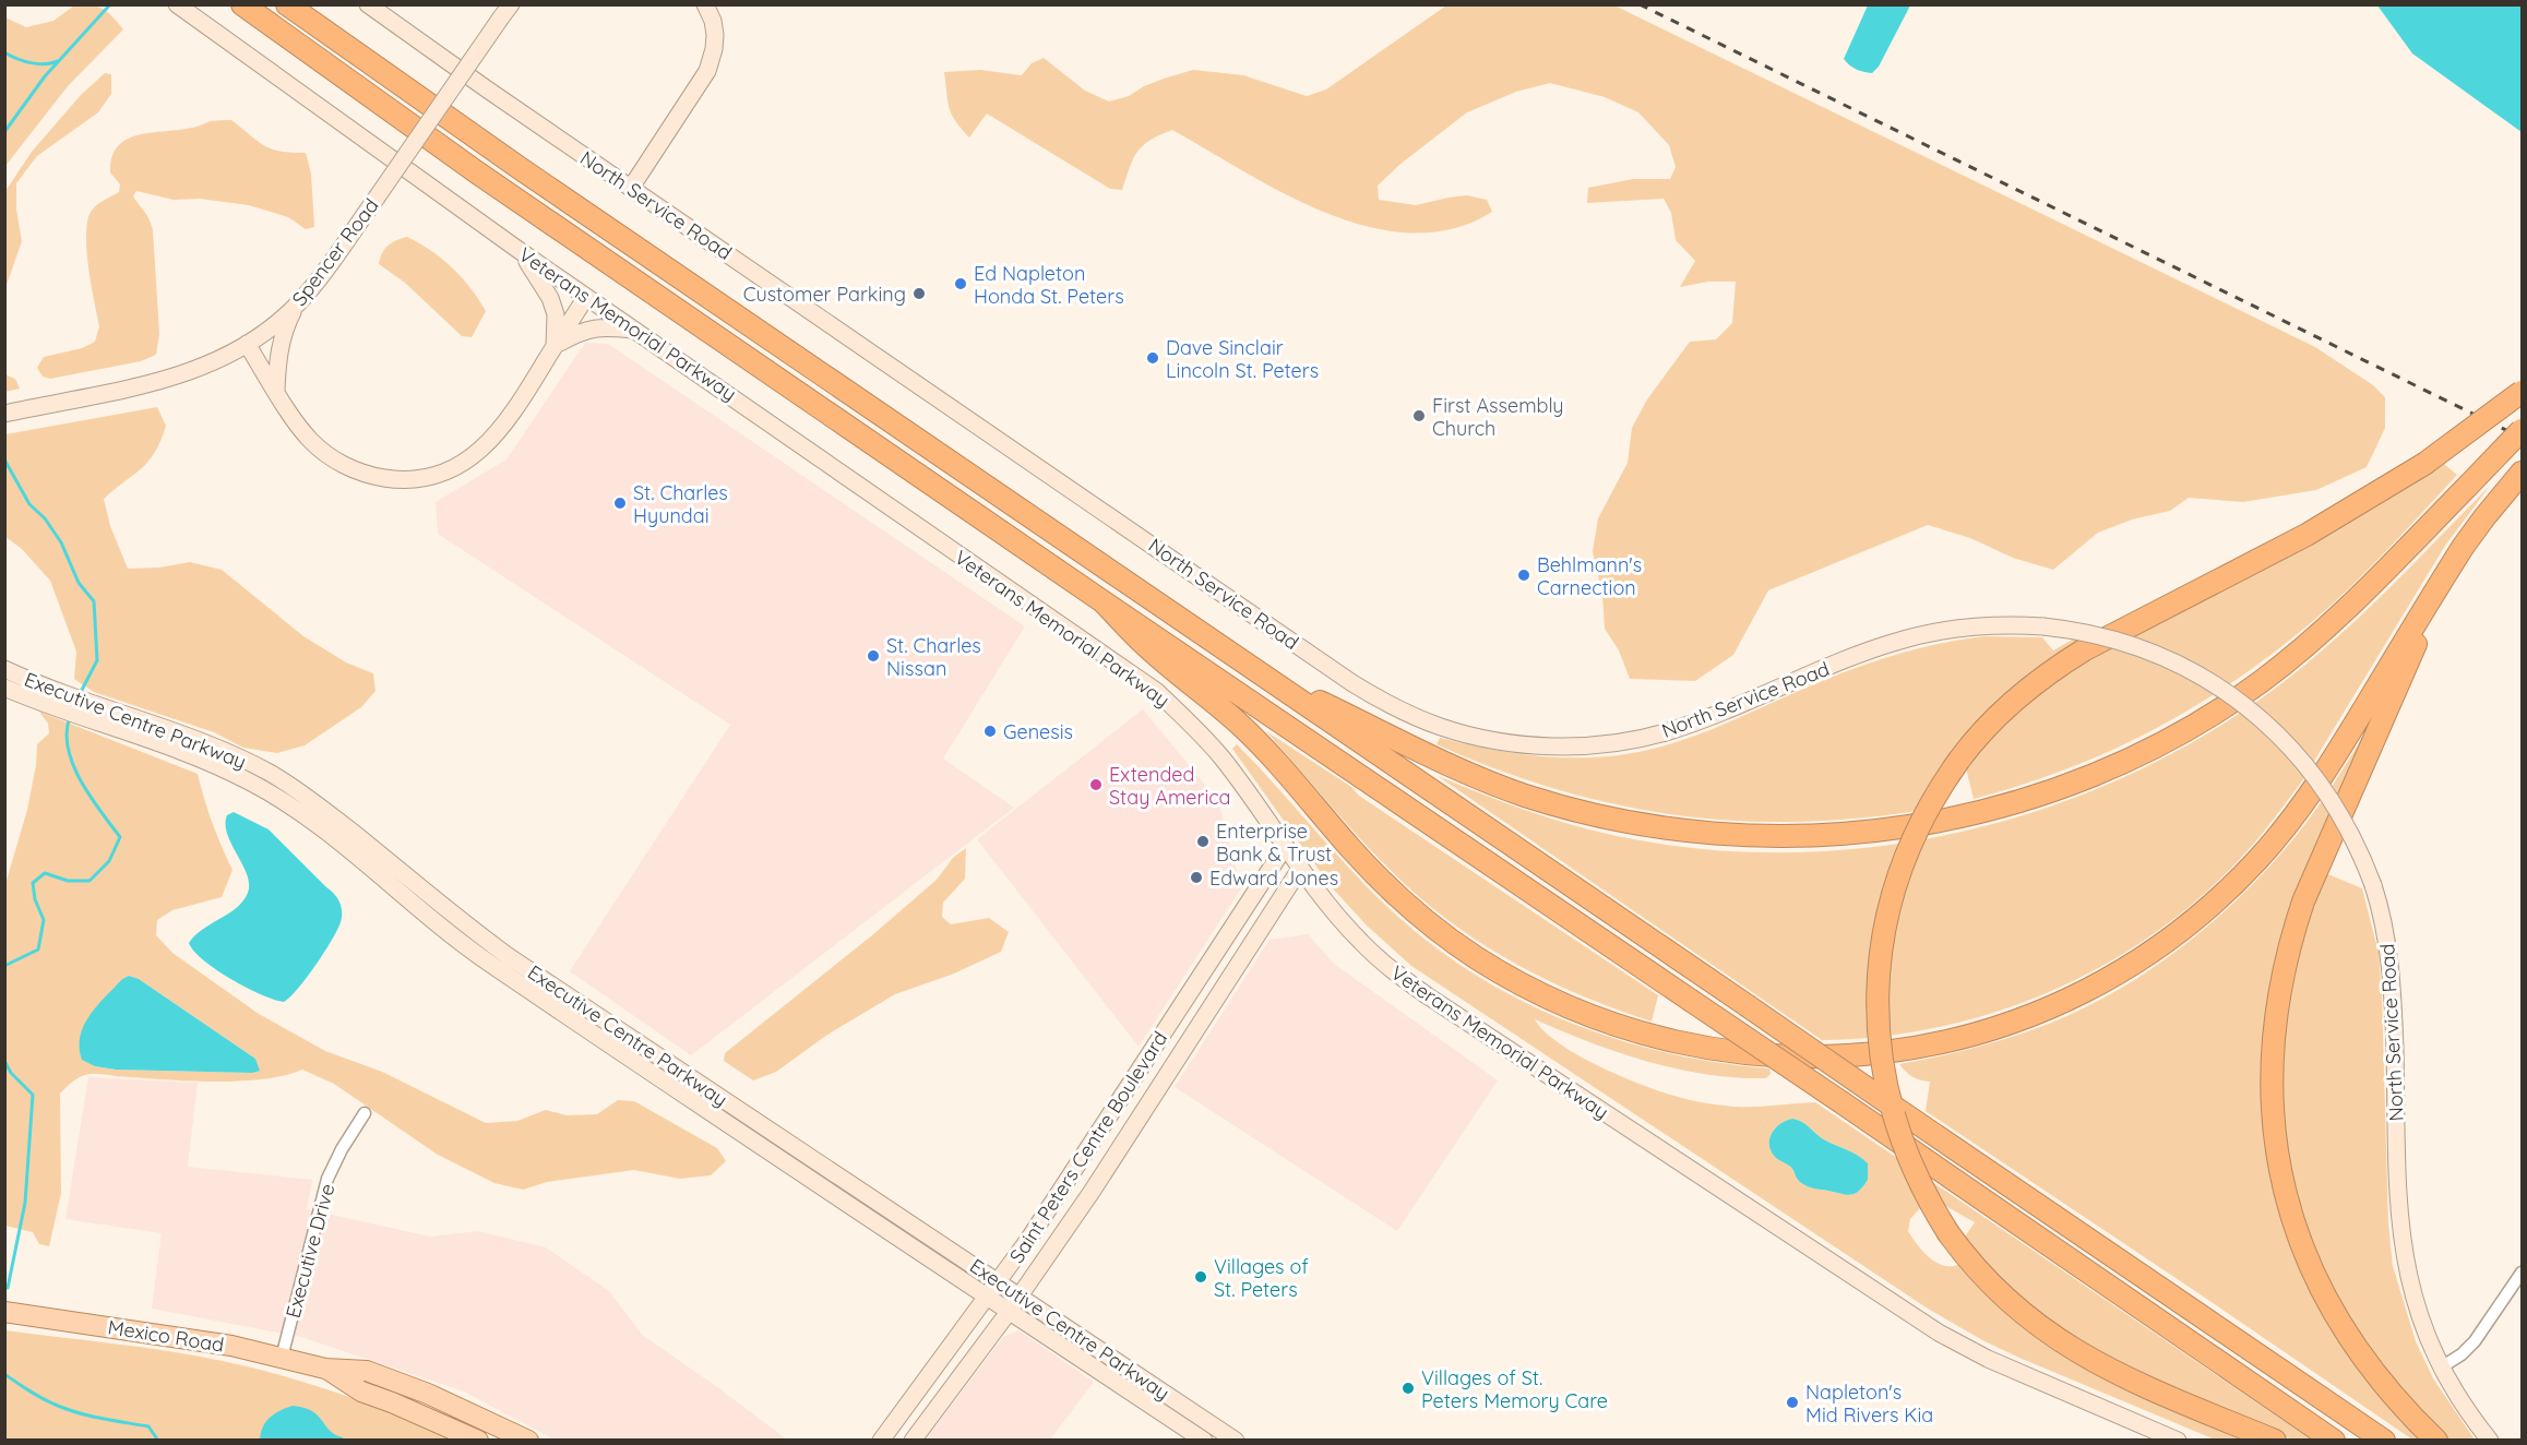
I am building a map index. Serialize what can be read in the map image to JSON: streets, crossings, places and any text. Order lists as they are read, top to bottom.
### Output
{
  "streets": {
    "main road": ["Mexico Road"],
    "street": [
      "North Service Road",
      "Spencer Road",
      "Veterans Memorial Parkway",
      "Executive Centre Parkway",
      "Saint Peters Centre Boulevard",
      "Executive Drive"
    ]
  },
  "crossings": [
    ["Veterans Memorial Parkway", "Saint Peters Centre Boulevard"],
    ["Executive Centre Parkway", "Saint Peters Centre Boulevard"],
    ["Executive Drive", "Mexico Road"]
  ],
  "places": [
    "Ed Napleton Honda St. Peters",
    "Customer Parking",
    "Dave Sinclair Lincoln St. Peters",
    "First Assembly Church",
    "St. Charles Hyundai",
    "Behlmann's Carnection",
    "St. Charles Nissan",
    "Genesis",
    "Extended Stay America",
    "Enterprise Bank & Trust",
    "Edward Jones",
    "Villages of St. Peters",
    "Villages of St. Peters Memory Care",
    "Napleton's Mid Rivers Kia"
  ]
}
